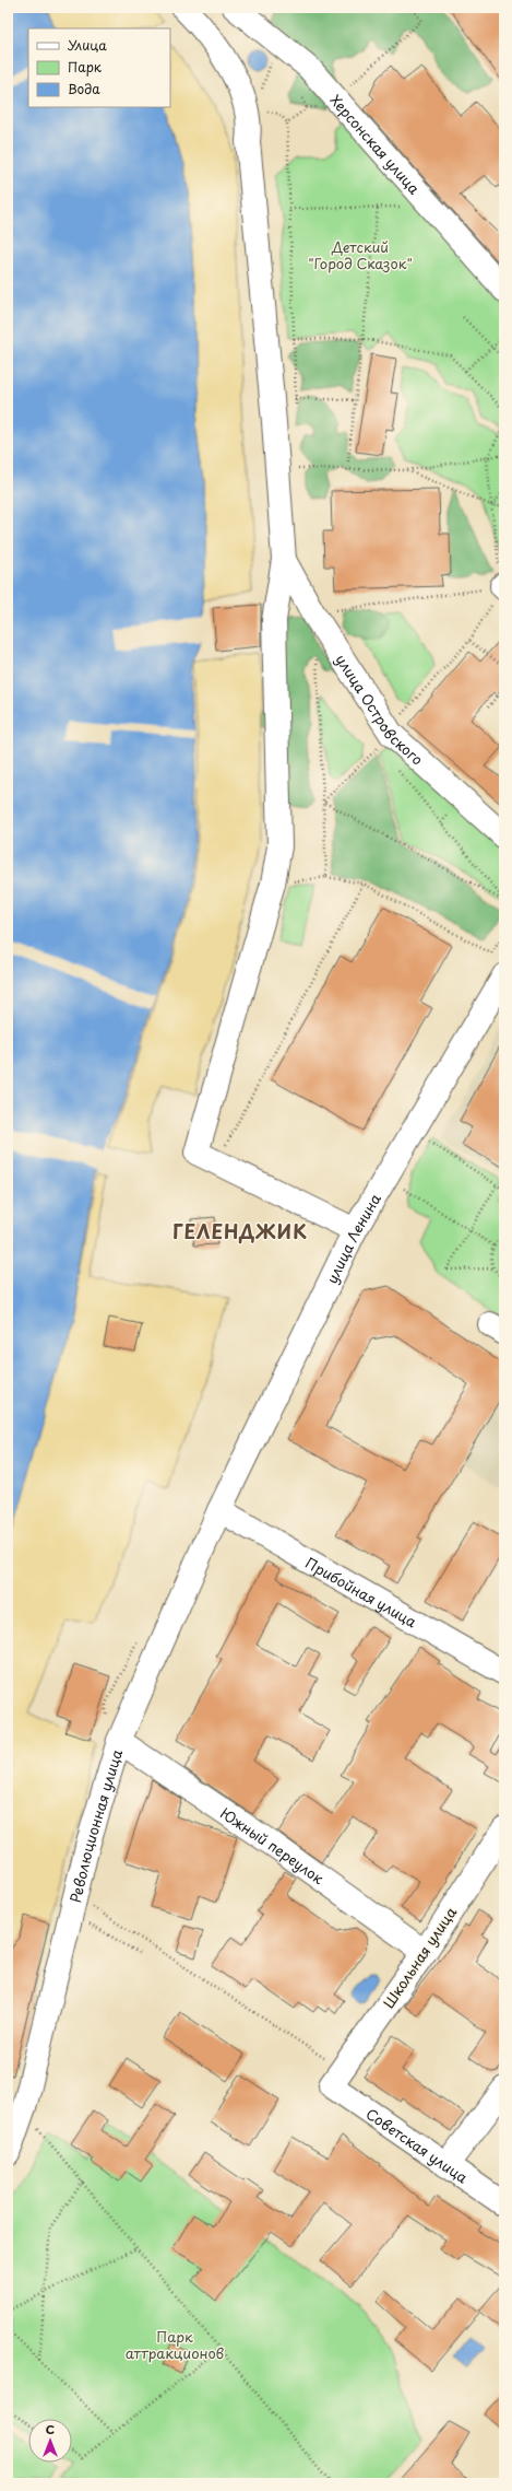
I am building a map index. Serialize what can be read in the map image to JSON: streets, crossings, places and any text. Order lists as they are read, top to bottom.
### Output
{
  "streets": {
    "street": [
      "Херсонская улица",
      "улица Островского",
      "улица Ленина",
      "Прибойная улица",
      "Революционная улица",
      "Южный переулок",
      "Школьная улица",
      "Советская улица"
    ]
  },
  "crossings": [
    ["улица Ленина", "Прибойная улица"],
    ["улица Ленина", "Революционная улица"],
    ["Прибойная улица", "Революционная улица"],
    ["Революционная улица", "Южный переулок"],
    ["Южный переулок", "Школьная улица"],
    ["Школьная улица", "Советская улица"]
  ],
  "districts": ["ГЕЛЕНДЖИК"],
  "parks": ["Детский \"Город Сказок\"", "Парк аттракционов"],
  "legend": ["Улица", "Парк", "Вода"],
  "north": "top"
}
